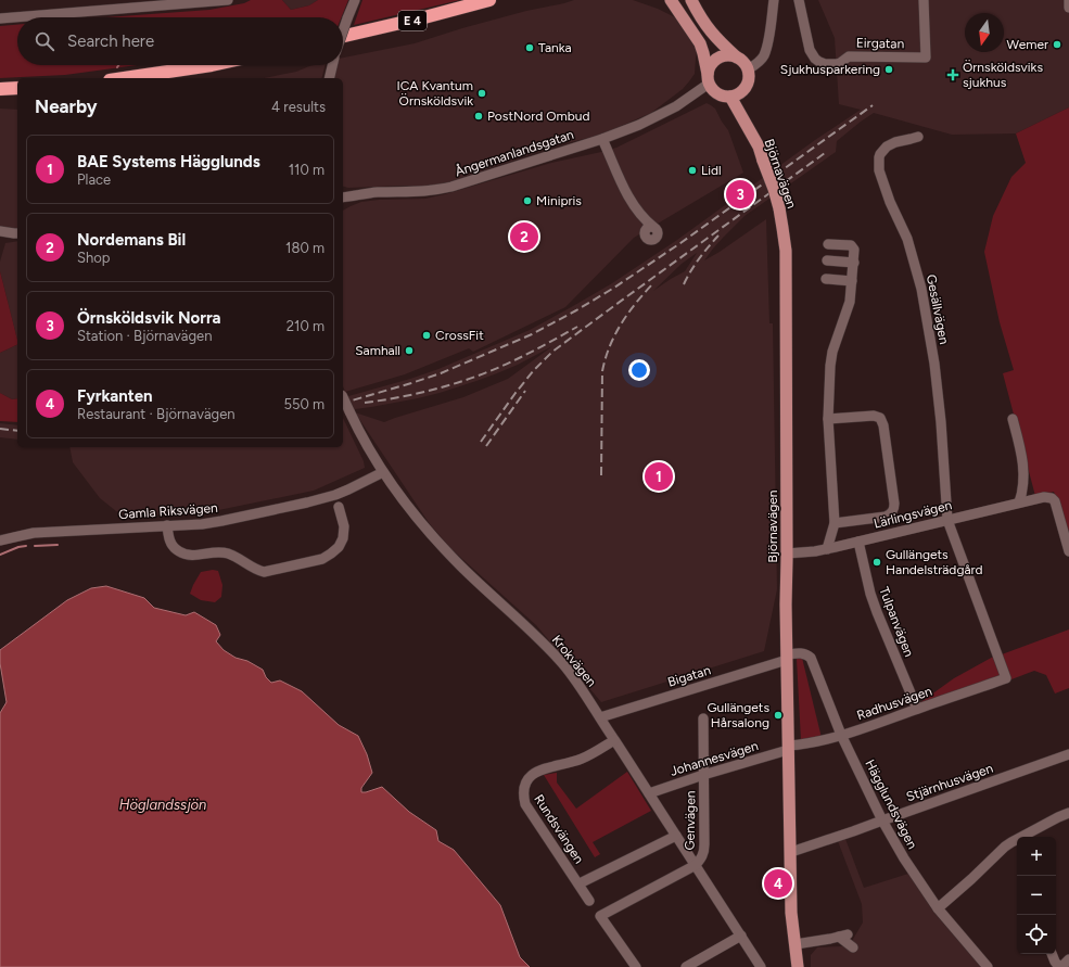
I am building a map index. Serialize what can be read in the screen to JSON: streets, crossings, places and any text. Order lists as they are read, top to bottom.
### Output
{
  "streets": {
    "highway": ["E 4"],
    "main road": ["Björnavägen"],
    "street": [
      "Eirgatan",
      "Ångermanlandsgatan",
      "Gesällvägen",
      "Gamla Riksvägen",
      "Lärlingsvägen",
      "Tulpanvägen",
      "Krokvägen",
      "Bigatan",
      "Radhusvägen",
      "Johannesvägen",
      "Stjärnhusvägen",
      "Hägglundsvägen",
      "Genvägen",
      "Rundsvängen"
    ]
  },
  "crossings": [
    ["Ångermanlandsgatan", "Björnavägen"],
    ["Björnavägen", "Lärlingsvägen"],
    ["Björnavägen", "Bigatan"],
    ["Björnavägen", "Radhusvägen"],
    ["Björnavägen", "Johannesvägen"],
    ["Björnavägen", "Stjärnhusvägen"],
    ["Björnavägen", "Hägglundsvägen"],
    ["Gesällvägen", "Lärlingsvägen"],
    ["Gesällvägen", "Radhusvägen"],
    ["Gamla Riksvägen", "Krokvägen"],
    ["Lärlingsvägen", "Tulpanvägen"],
    ["Tulpanvägen", "Radhusvägen"],
    ["Krokvägen", "Bigatan"],
    ["Krokvägen", "Johannesvägen"],
    ["Krokvägen", "Genvägen"],
    ["Krokvägen", "Rundsvängen"],
    ["Bigatan", "Hägglundsvägen"],
    ["Radhusvägen", "Johannesvägen"],
    ["Radhusvägen", "Hägglundsvägen"],
    ["Johannesvägen", "Genvägen"],
    ["Stjärnhusvägen", "Hägglundsvägen"]
  ],
  "water": ["Höglandssjön"],
  "places": {
    "other": [
      "Wemer",
      "Tanka",
      "Sjukhusparkering",
      "ICA Kvantum Örnsköldsvik",
      "PostNord Ombud",
      "Lidl",
      "Minipris",
      "CrossFit",
      "Samhall",
      "Gullängets Handelsträdgård",
      "Gullängets Hårsalong"
    ],
    "health": ["Örnsköldsviks sjukhus"]
  },
  "north": "bottom",
  "page": {
    "search": "Search here",
    "heading": ["Nearby", "4 results"],
    "list": [
      {
        "mark": "1",
        "name": "BAE Systems Hägglunds",
        "note": "Place",
        "value": "110 m"
      },
      {
        "mark": "2",
        "name": "Nordemans Bil",
        "note": "Shop",
        "value": "180 m"
      },
      {
        "mark": "3",
        "name": "Örnsköldsvik Norra",
        "note": "Station · Björnavägen",
        "value": "210 m"
      },
      {
        "mark": "4",
        "name": "Fyrkanten",
        "note": "Restaurant · Björnavägen",
        "value": "550 m"
      }
    ],
    "pins": [
      "3",
      "2",
      "1",
      "4"
    ],
    "map_buttons": ["+", "−"]
  }
}
